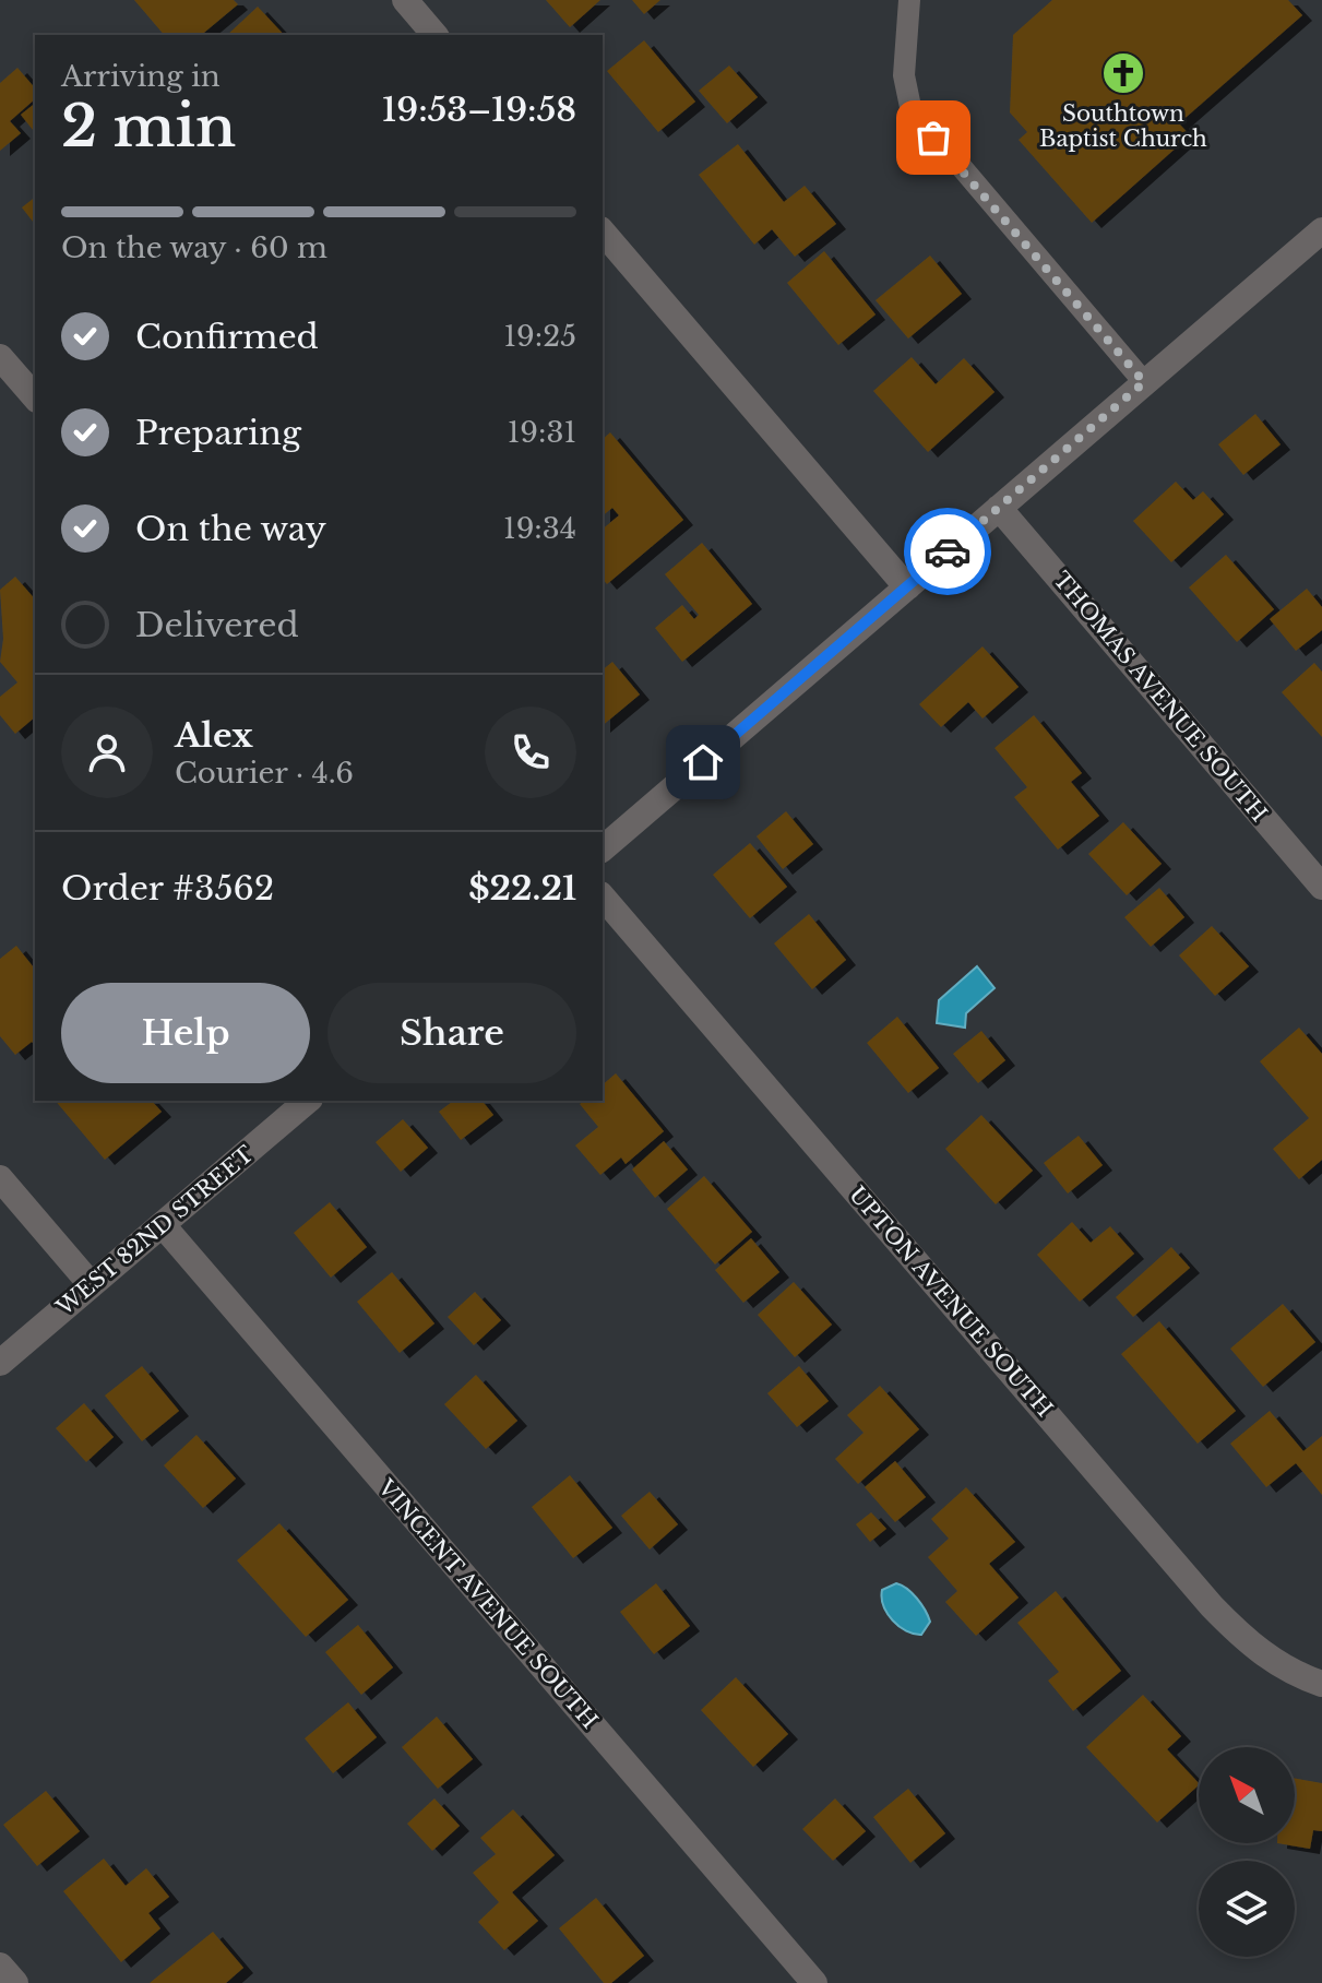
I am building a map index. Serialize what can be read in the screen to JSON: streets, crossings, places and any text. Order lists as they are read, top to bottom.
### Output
{
  "streets": {
    "street": [
      "THOMAS AVENUE SOUTH",
      "WEST 82ND STREET",
      "UPTON AVENUE SOUTH",
      "VINCENT AVENUE SOUTH"
    ]
  },
  "crossings": [
    ["WEST 82ND STREET", "VINCENT AVENUE SOUTH"]
  ],
  "places": {
    "church": ["Southtown Baptist Church"]
  },
  "north": "top left",
  "page": {
    "heading": ["2 min", "Arriving in", "19:53–19:58"],
    "panel": [
      "Alex",
      "Courier · 4.6",
      "Order #3562",
      "$22.21"
    ],
    "bar": "On the way · 60 m",
    "list": [
      ["Confirmed", "19:25"],
      ["Preparing", "19:31"],
      ["On the way", "19:34"],
      "Delivered"
    ],
    "buttons": ["Help", "Share"]
  }
}
